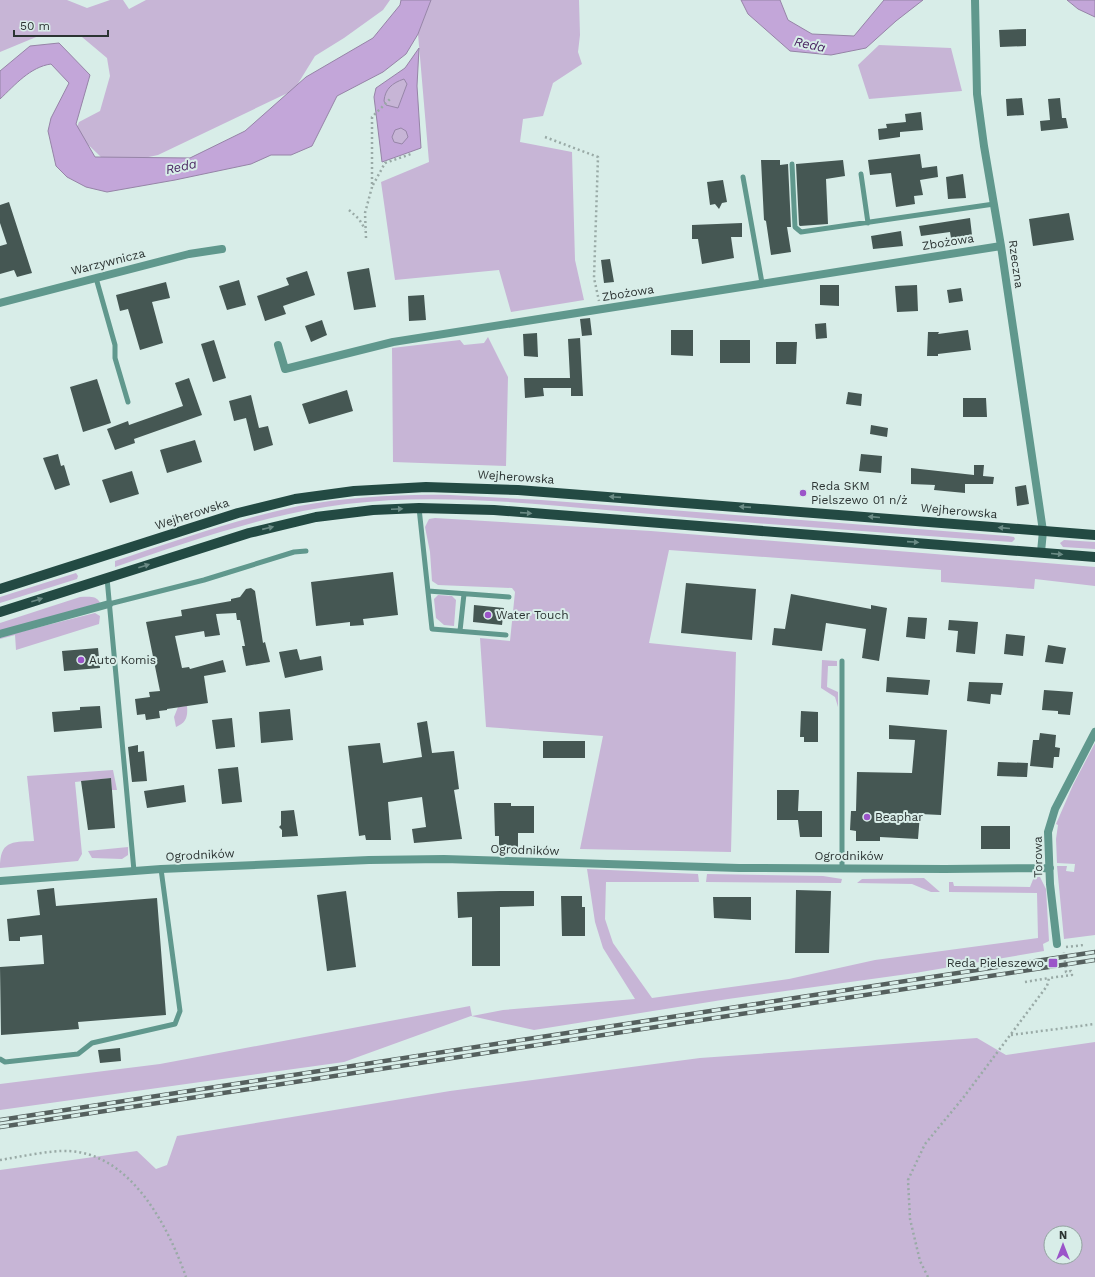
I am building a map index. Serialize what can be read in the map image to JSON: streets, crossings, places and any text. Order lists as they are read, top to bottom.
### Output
{
  "streets": {
    "main road": ["Wejherowska"],
    "street": [
      "Zbożowa",
      "Warzywnicza",
      "Rzeczna",
      "Ogrodników",
      "Torowa"
    ]
  },
  "crossings": [
    ["Zbożowa", "Rzeczna"],
    ["Rzeczna", "Wejherowska"],
    ["Ogrodników", "Torowa"]
  ],
  "water": ["Reda"],
  "places": {
    "other": [
      "Reda SKM Pielszewo 01 n/ż",
      "Water Touch",
      "Auto Komis",
      "Beaphar"
    ],
    "transit": ["Reda Pieleszewo"]
  },
  "scale_bar": "50 m",
  "north": "top"
}
